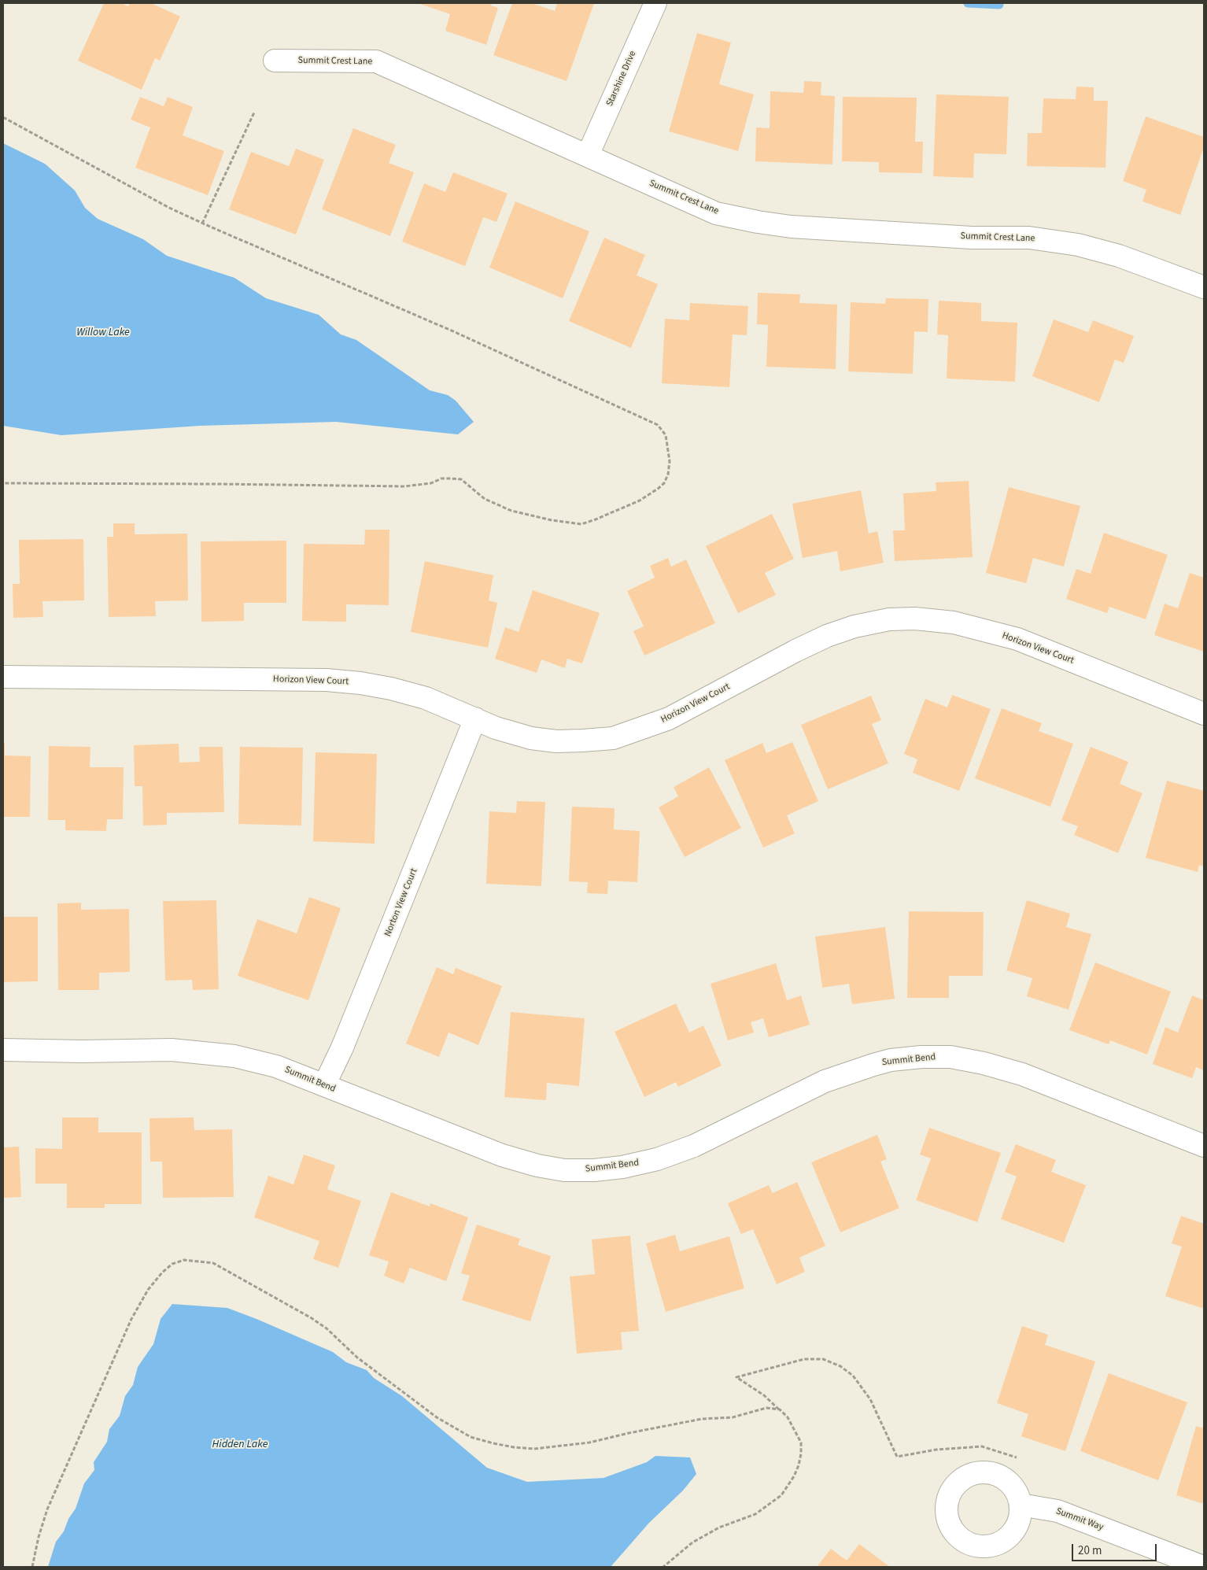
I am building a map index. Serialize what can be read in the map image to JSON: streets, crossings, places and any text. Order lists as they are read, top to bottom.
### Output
{
  "streets": {
    "street": [
      "Summit Crest Lane",
      "Starshine Drive",
      "Horizon View Court",
      "Norton View Court",
      "Summit Bend",
      "Summit Way"
    ]
  },
  "crossings": [
    ["Summit Crest Lane", "Starshine Drive"],
    ["Horizon View Court", "Norton View Court"],
    ["Norton View Court", "Summit Bend"]
  ],
  "water": ["Willow Lake", "Hidden Lake"],
  "scale_bar": "20 m"
}
